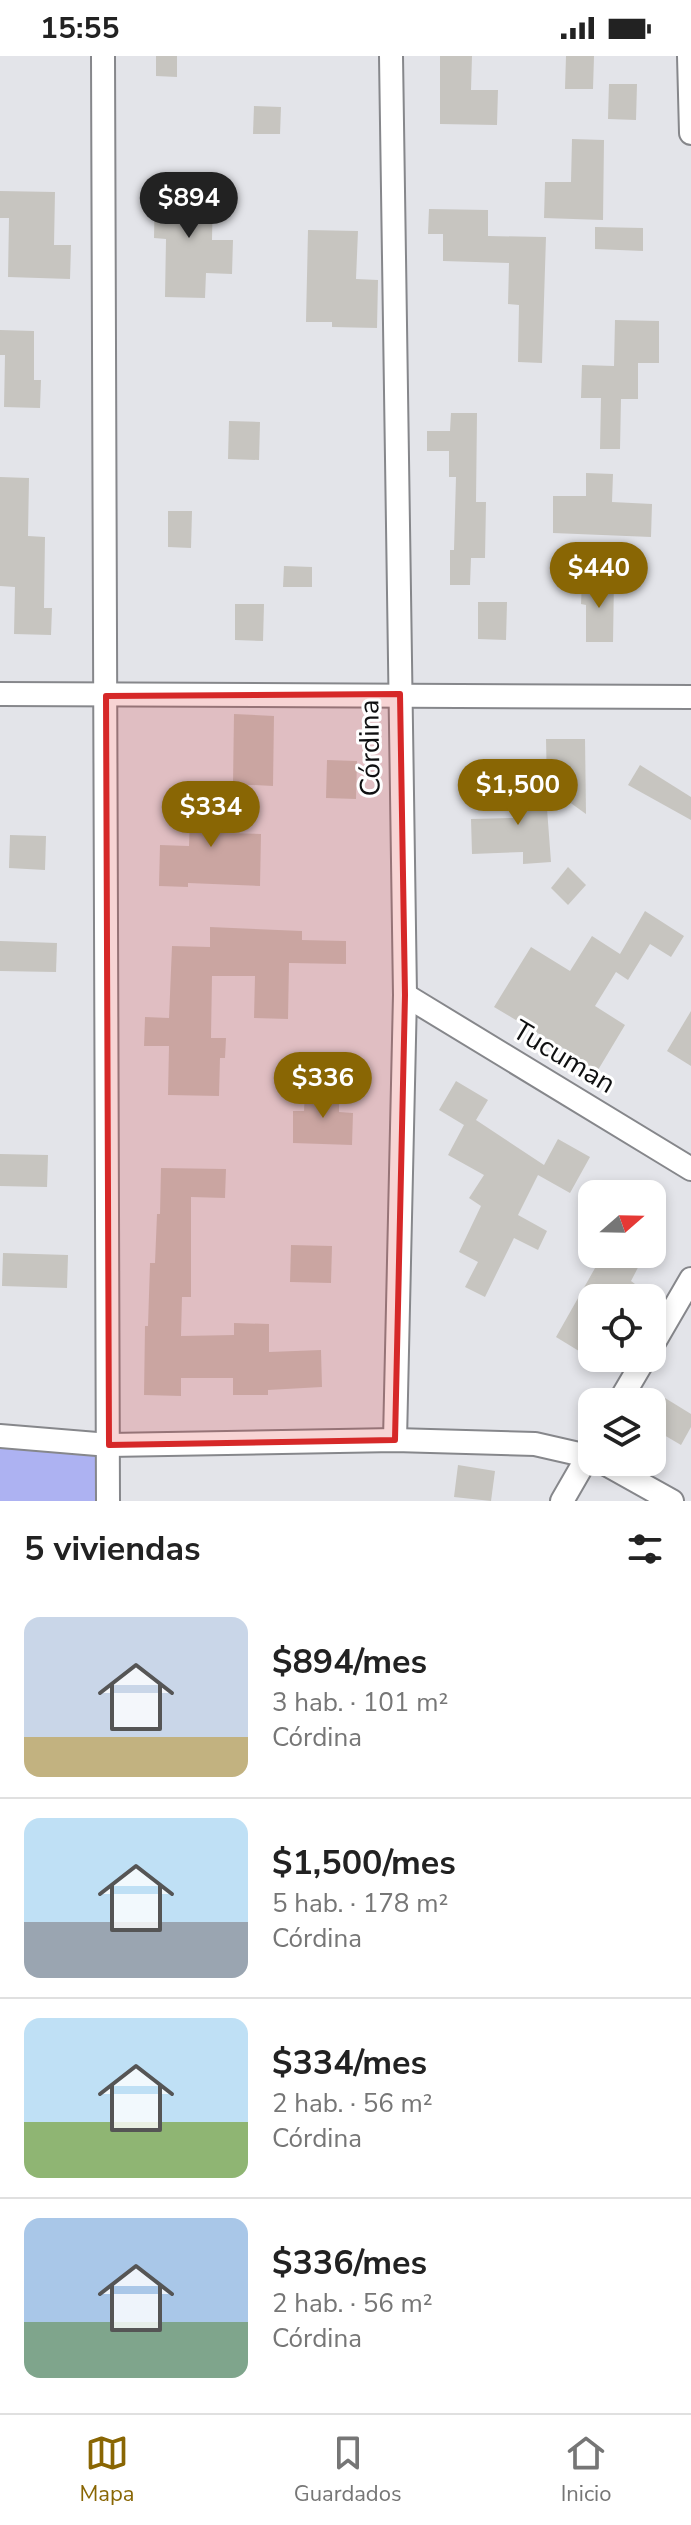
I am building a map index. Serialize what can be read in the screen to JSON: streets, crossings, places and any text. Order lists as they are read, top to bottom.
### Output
{
  "streets": {
    "street": ["Córdina", "Tucuman"]
  },
  "crossings": [
    ["Córdina", "Tucuman"]
  ],
  "north": "right",
  "page": {
    "status": "15:55",
    "price": [
      "$894",
      "$440",
      "$1,500",
      "$334",
      "$336"
    ],
    "heading": "5 viviendas",
    "list": [
      {
        "name": "$894/mes",
        "note": "3 hab. · 101 m² · Córdina"
      },
      {
        "name": "$1,500/mes",
        "note": "5 hab. · 178 m² · Córdina"
      },
      {
        "name": "$334/mes",
        "note": "2 hab. · 56 m² · Córdina"
      },
      {
        "name": "$336/mes",
        "note": "2 hab. · 56 m² · Córdina"
      }
    ],
    "tabs": ["Mapa", "Guardados", "Inicio"]
  }
}
